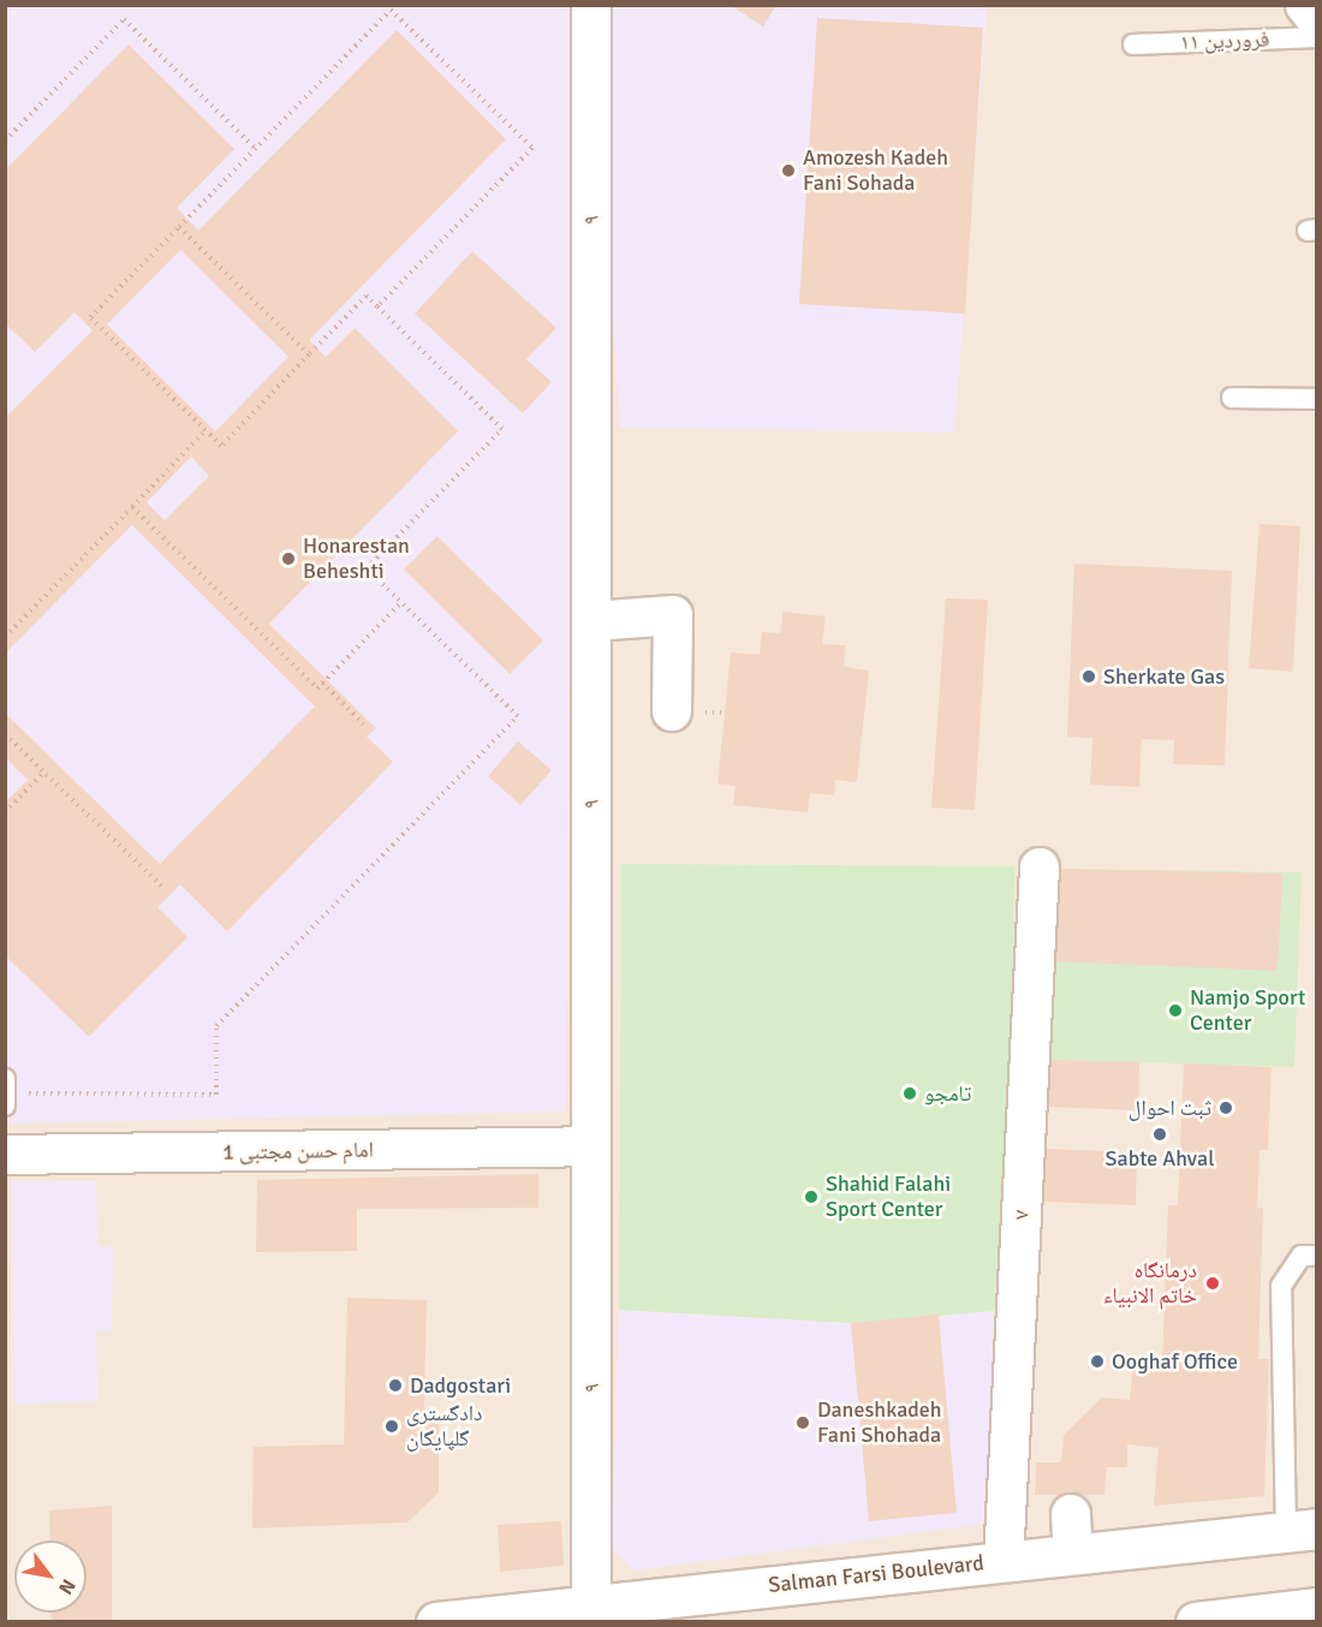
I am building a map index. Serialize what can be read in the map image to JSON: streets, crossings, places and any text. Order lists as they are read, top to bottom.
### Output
{
  "streets": {
    "main road": ["Salman Farsi Boulevard"],
    "street": ["۹", "امام حسن مجتبی 1", "۷"],
    "lane": ["فروردین ۱۱"]
  },
  "crossings": [
    ["۹", "امام حسن مجتبی 1"],
    ["۹", "Salman Farsi Boulevard"],
    ["۷", "Salman Farsi Boulevard"]
  ],
  "places": [
    "Amozesh Kadeh Fani Sohada",
    "Honarestan Beheshti",
    "Sherkate Gas",
    "Namjo Sport Center",
    "تامجو",
    "ثبت احوال",
    "Sabte Ahval",
    "Shahid Falahi Sport Center",
    "درمانگاه خاتم الانبیاء",
    "Ooghaf Office",
    "Dadgostari",
    "Daneshkadeh Fani Shohada",
    "دادگستری گلپایگان"
  ],
  "north": "bottom right"
}
